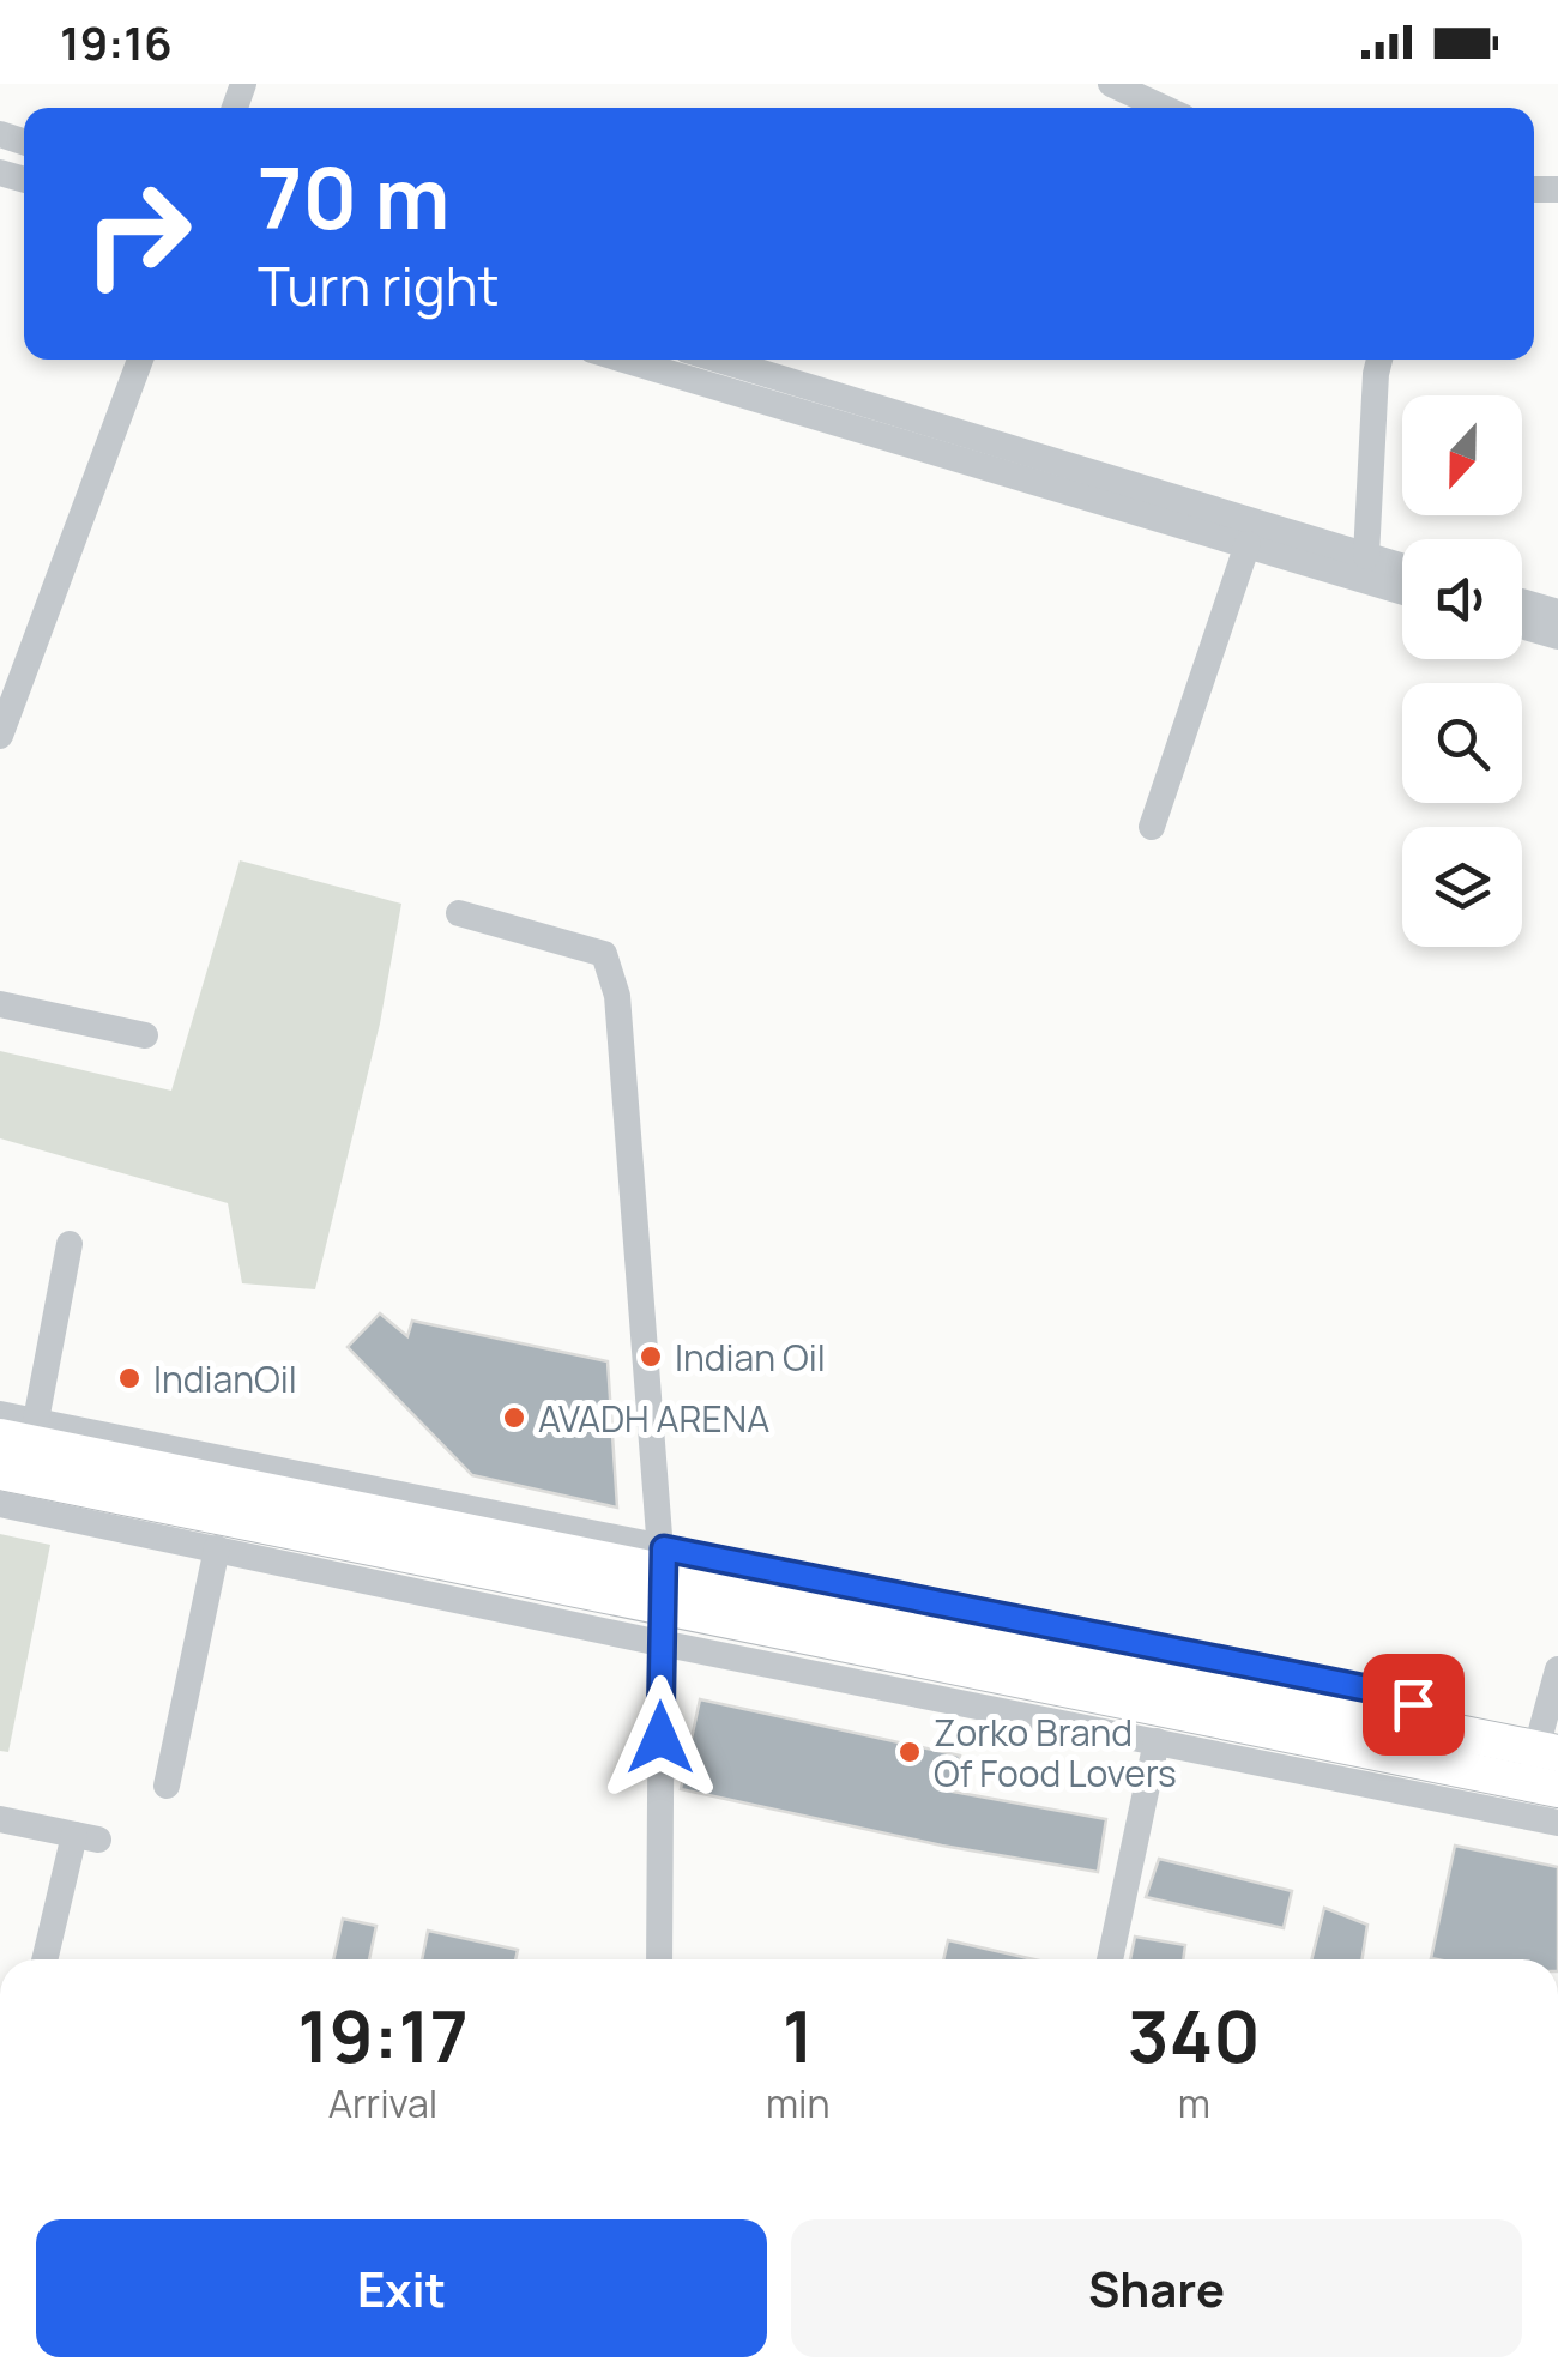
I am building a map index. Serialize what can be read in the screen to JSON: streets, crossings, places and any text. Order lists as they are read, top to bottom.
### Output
{
  "places": [
    "Indian Oil",
    "IndianOil",
    "AVADH ARENA",
    "Zorko Brand Of Food Lovers"
  ],
  "north": "bottom",
  "page": {
    "status": "19:16",
    "turn": ["70 m", "Turn right"],
    "eta": [
      "19:17",
      "Arrival",
      "1",
      "min",
      "340",
      "m"
    ],
    "buttons": ["Exit", "Share"]
  }
}
